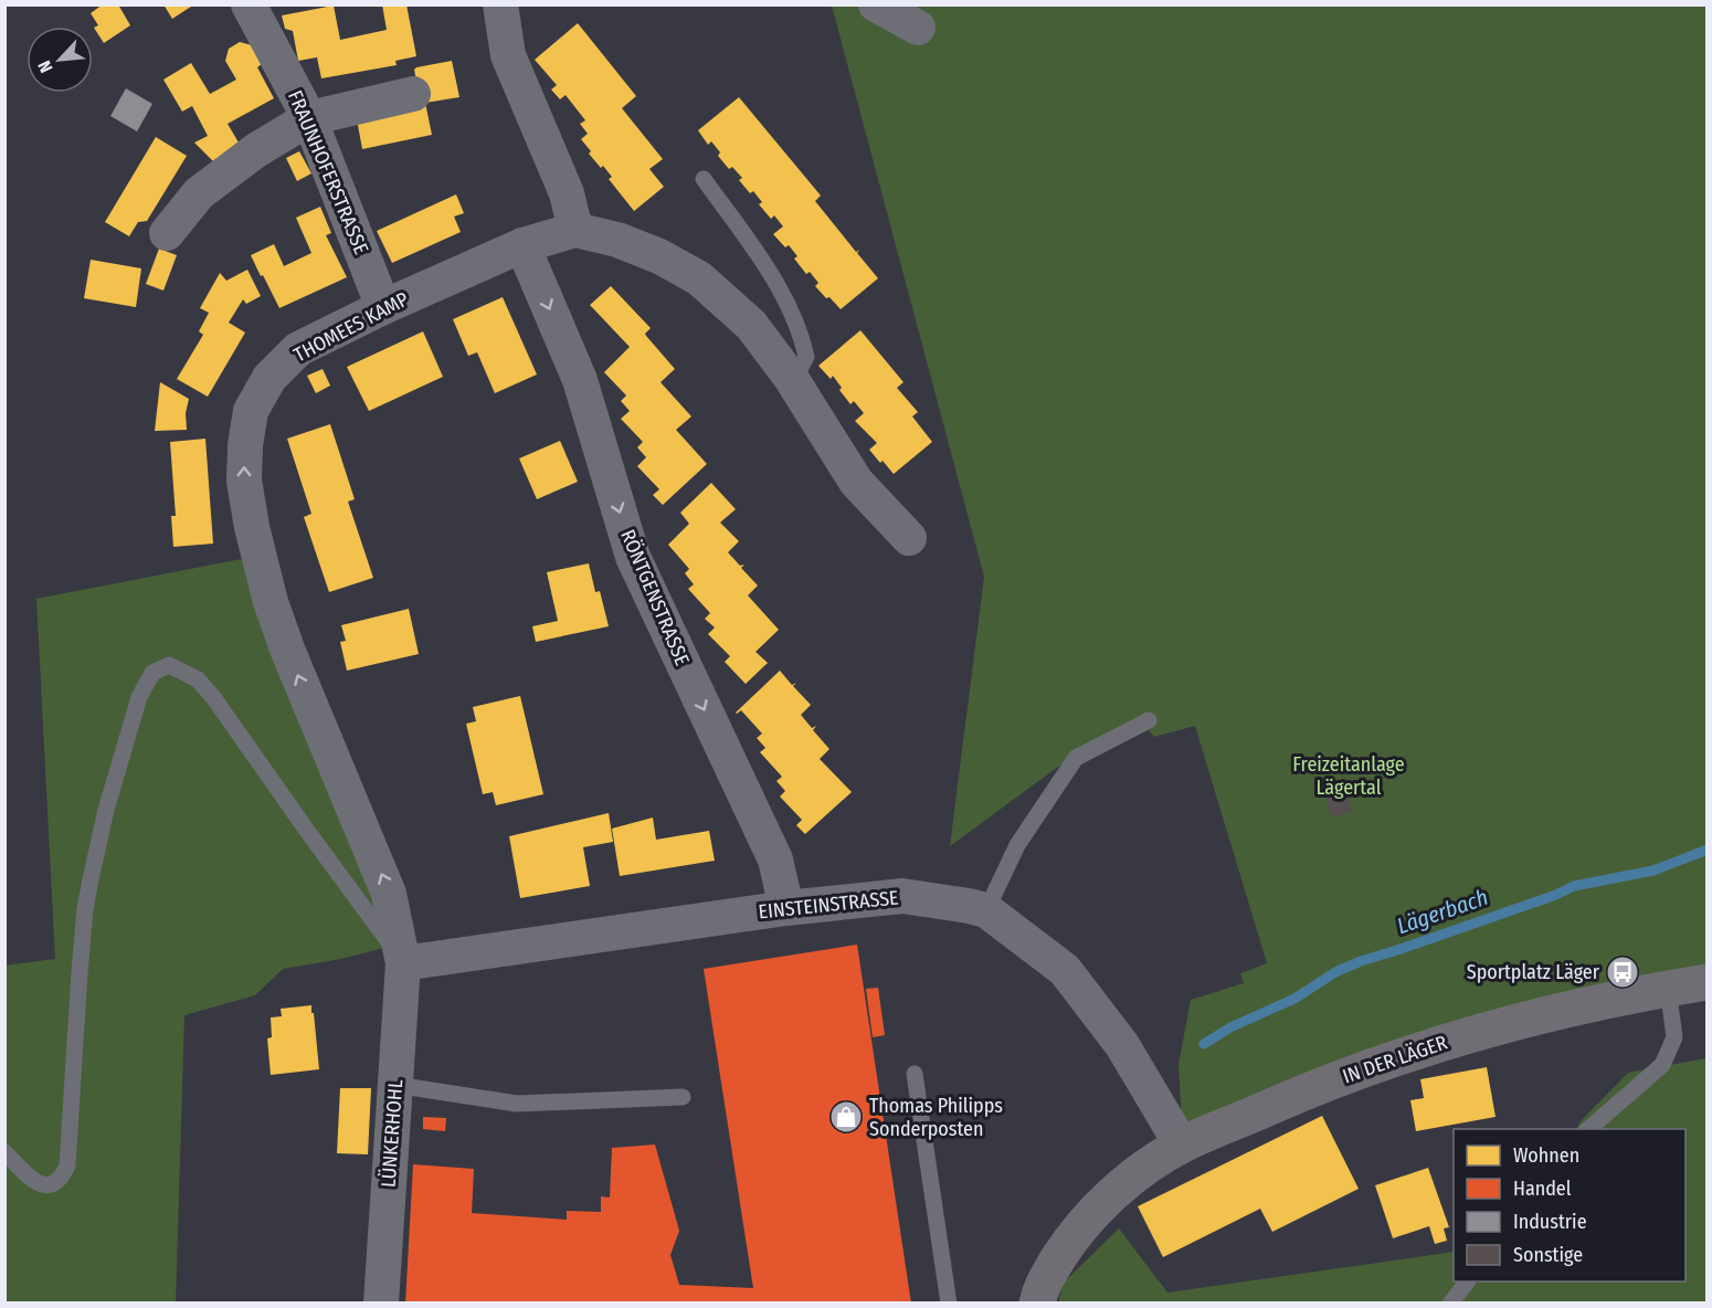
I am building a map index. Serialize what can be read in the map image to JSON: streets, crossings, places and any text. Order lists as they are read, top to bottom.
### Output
{
  "streets": {
    "main road": ["IN DER LÄGER"],
    "street": [
      "FRAUNHOFERSTRASSE",
      "THOMEES KAMP",
      "RÖNTGENSTRASSE",
      "EINSTEINSTRASSE",
      "LÜNKERHOHL"
    ]
  },
  "crossings": [
    ["FRAUNHOFERSTRASSE", "THOMEES KAMP"],
    ["THOMEES KAMP", "RÖNTGENSTRASSE"],
    ["THOMEES KAMP", "EINSTEINSTRASSE"],
    ["THOMEES KAMP", "LÜNKERHOHL"],
    ["RÖNTGENSTRASSE", "EINSTEINSTRASSE"],
    ["EINSTEINSTRASSE", "IN DER LÄGER"],
    ["EINSTEINSTRASSE", "LÜNKERHOHL"]
  ],
  "one_way": ["THOMEES KAMP", "RÖNTGENSTRASSE"],
  "water": ["Lägerbach"],
  "parks": ["Freizeitanlage Lägertal"],
  "places": {
    "bus stop": ["Sportplatz Läger"],
    "shop": ["Thomas Philipps Sonderposten"]
  },
  "legend": [
    "Wohnen",
    "Handel",
    "Industrie",
    "Sonstige"
  ],
  "north": "bottom left"
}
